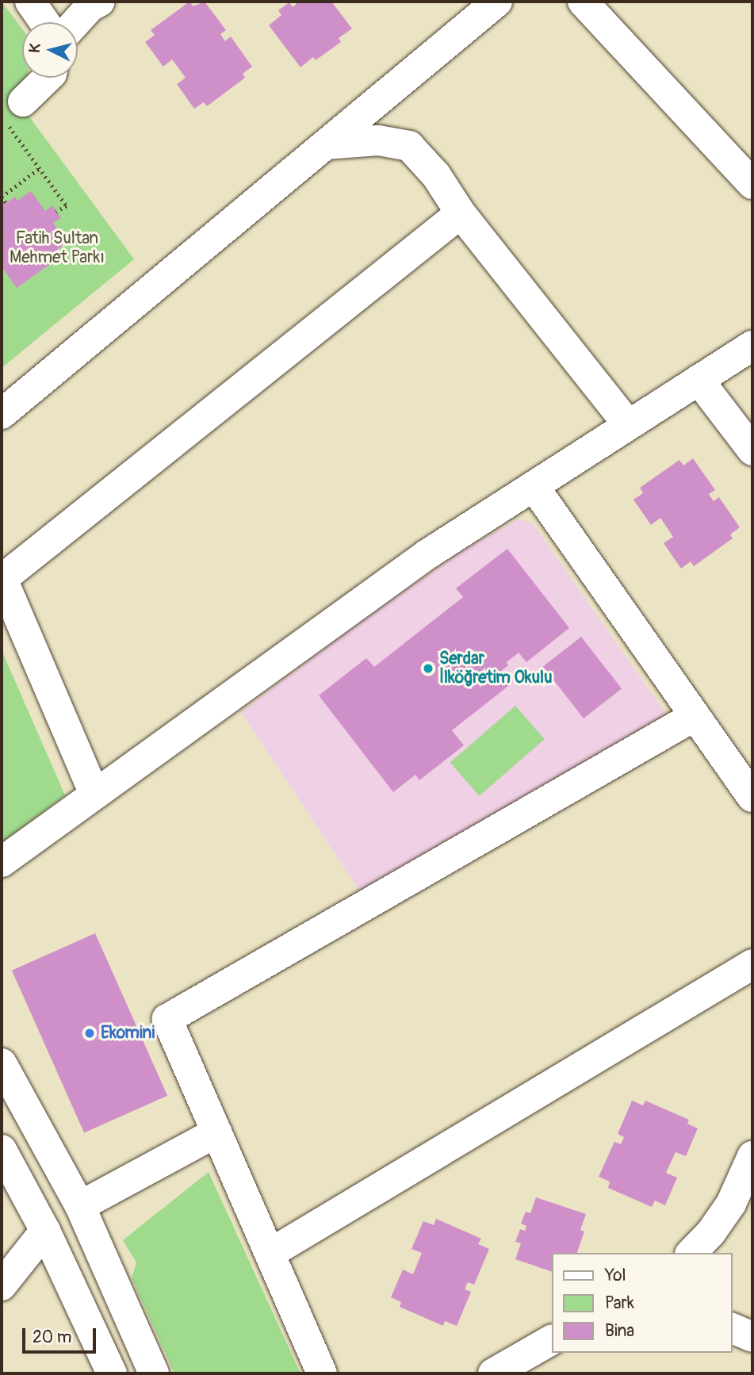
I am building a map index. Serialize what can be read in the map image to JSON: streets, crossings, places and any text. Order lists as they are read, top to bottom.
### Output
{
  "parks": ["Fatih Sultan Mehmet Parkı"],
  "places": ["Serdar İlköğretim Okulu", "Ekomini"],
  "legend": ["Yol", "Park", "Bina"],
  "scale_bar": "20 m",
  "north": "left"
}
